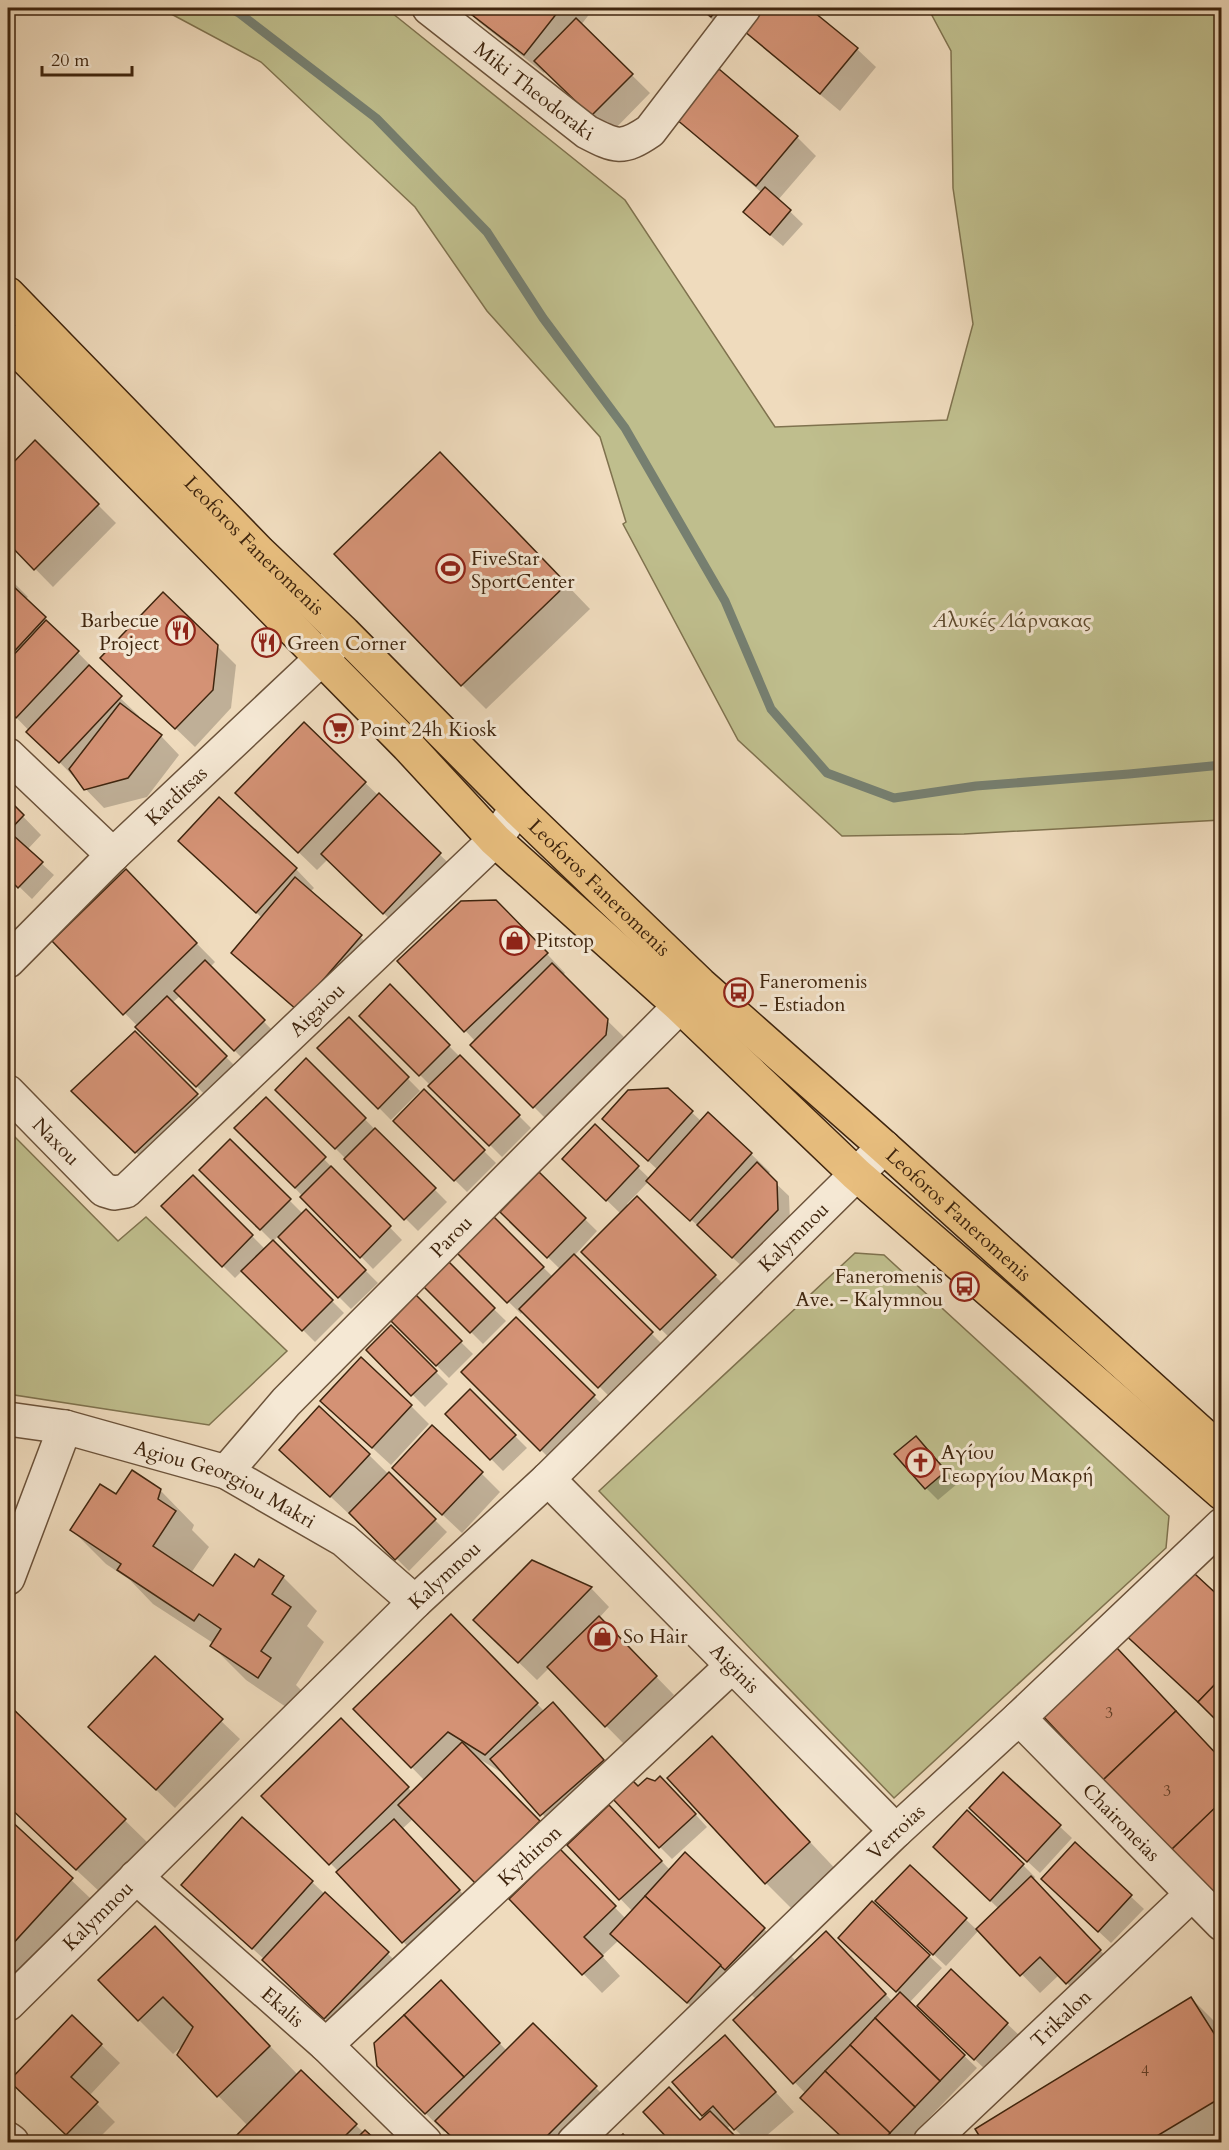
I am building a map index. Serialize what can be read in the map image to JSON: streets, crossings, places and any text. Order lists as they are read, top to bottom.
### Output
{
  "streets": {
    "main road": ["Leoforos Faneromenis"],
    "street": [
      "Miki Theodoraki",
      "Karditsas",
      "Aigaiou",
      "Naxou",
      "Kalymnou",
      "Parou",
      "Agiou Georgiou Makri",
      "Aiginis",
      "Chaironeias",
      "Verroias",
      "Kythiron",
      "Ekalis",
      "Trikalon"
    ]
  },
  "crossings": [
    ["Leoforos Faneromenis", "Karditsas"],
    ["Leoforos Faneromenis", "Aigaiou"],
    ["Leoforos Faneromenis", "Kalymnou"],
    ["Leoforos Faneromenis", "Parou"],
    ["Aigaiou", "Naxou"],
    ["Kalymnou", "Agiou Georgiou Makri"],
    ["Kalymnou", "Aiginis"],
    ["Kalymnou", "Ekalis"],
    ["Parou", "Agiou Georgiou Makri"],
    ["Aiginis", "Verroias"],
    ["Aiginis", "Kythiron"],
    ["Chaironeias", "Verroias"],
    ["Chaironeias", "Trikalon"],
    ["Kythiron", "Ekalis"]
  ],
  "parks": ["Αλυκές Λάρνακας"],
  "places": {
    "sports": ["FiveStar SportCenter"],
    "restaurant": ["Barbecue Project", "Green Corner"],
    "supermarket": ["Point 24h Kiosk"],
    "shop": ["Pitstop", "So Hair"],
    "bus stop": ["Faneromenis - Estiadon", "Faneromenis Ave. - Kalymnou"],
    "church": ["Αγίου Γεωργίου Μακρή"]
  },
  "house_numbers": ["3", "3", "4"],
  "scale_bar": "20 m"
}
